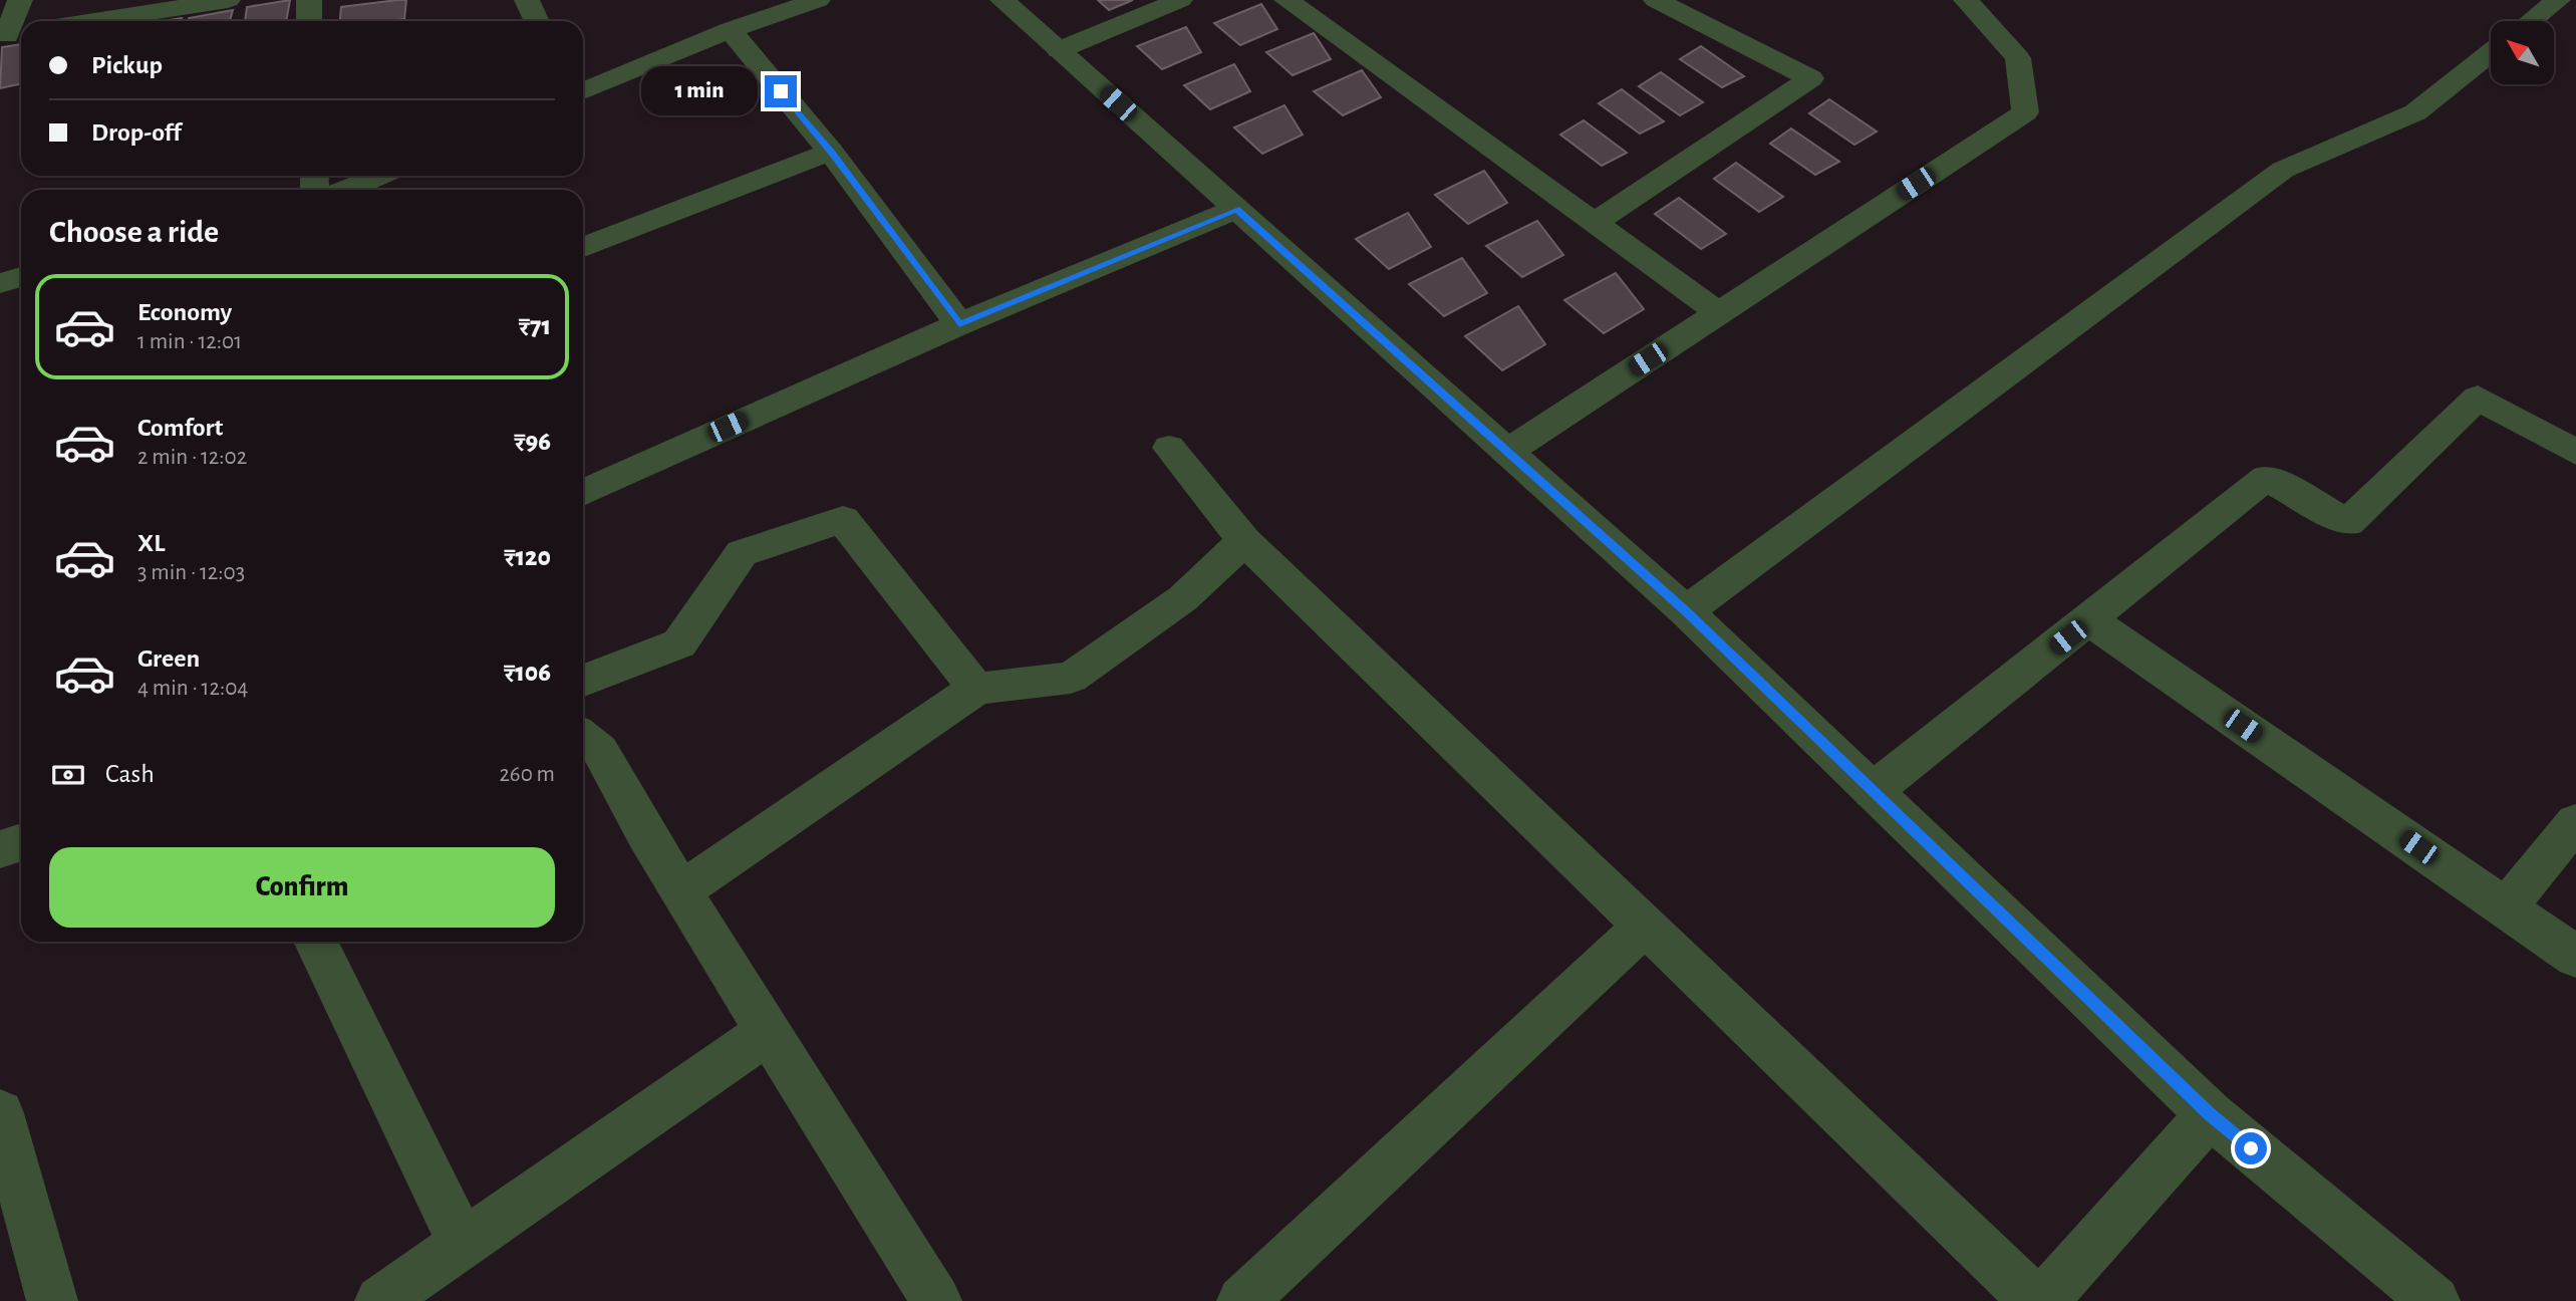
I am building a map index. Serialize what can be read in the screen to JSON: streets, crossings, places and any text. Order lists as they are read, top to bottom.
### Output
{
  "north": "top left",
  "page": {
    "banner": ["Pickup", "Drop-off"],
    "bubble": "1 min",
    "heading": "Choose a ride",
    "list": [
      {
        "name": "Economy",
        "note": "1 min · 12:01",
        "value": "₹71"
      },
      {
        "name": "Comfort",
        "note": "2 min · 12:02",
        "value": "₹96"
      },
      {
        "name": "XL",
        "note": "3 min · 12:03",
        "value": "₹120"
      },
      {
        "name": "Green",
        "note": "4 min · 12:04",
        "value": "₹106"
      }
    ],
    "pay": ["Cash", "260 m"],
    "buttons": "Confirm"
  }
}
